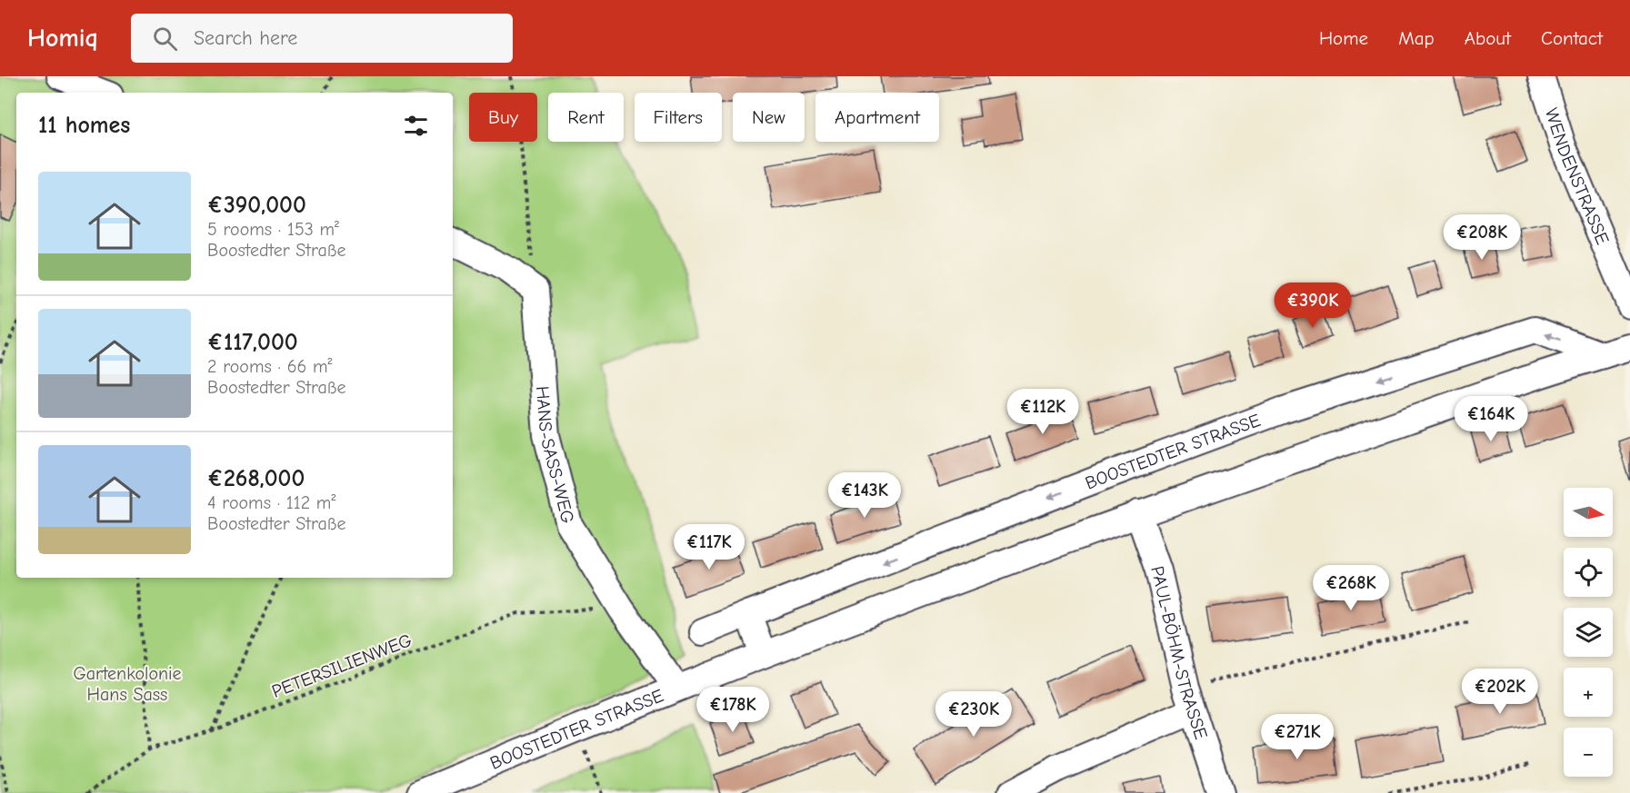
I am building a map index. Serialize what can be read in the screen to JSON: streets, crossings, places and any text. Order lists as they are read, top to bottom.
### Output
{
  "streets": {
    "street": [
      "WENDENSTRASSE",
      "BOOSTEDTER STRASSE",
      "HANS-SASS-WEG",
      "PAUL-BÖHM-STRASSE"
    ],
    "path": ["PETERSILIENWEG"]
  },
  "crossings": [
    ["BOOSTEDTER STRASSE", "HANS-SASS-WEG"],
    ["BOOSTEDTER STRASSE", "PAUL-BÖHM-STRASSE"],
    ["HANS-SASS-WEG", "PETERSILIENWEG"]
  ],
  "parks": ["Gartenkolonie Hans Sass"],
  "north": "right",
  "page": {
    "header": "Homiq",
    "search": "Search here",
    "nav": [
      "Home",
      "Map",
      "About",
      "Contact"
    ],
    "chip": [
      "Buy",
      "Rent",
      "Filters",
      "New",
      "Apartment"
    ],
    "heading": "11 homes",
    "list": [
      {
        "name": "€390,000",
        "note": "5 rooms · 153 m² · Boostedter Straße"
      },
      {
        "name": "€117,000",
        "note": "2 rooms · 66 m² · Boostedter Straße"
      },
      {
        "name": "€268,000",
        "note": "4 rooms · 112 m² · Boostedter Straße"
      }
    ],
    "price": [
      "€208K",
      "€390K",
      "€112K",
      "€164K",
      "€143K",
      "€117K",
      "€268K",
      "€202K",
      "€178K",
      "€230K",
      "€271K"
    ],
    "map_buttons": ["+", "−"]
  }
}
